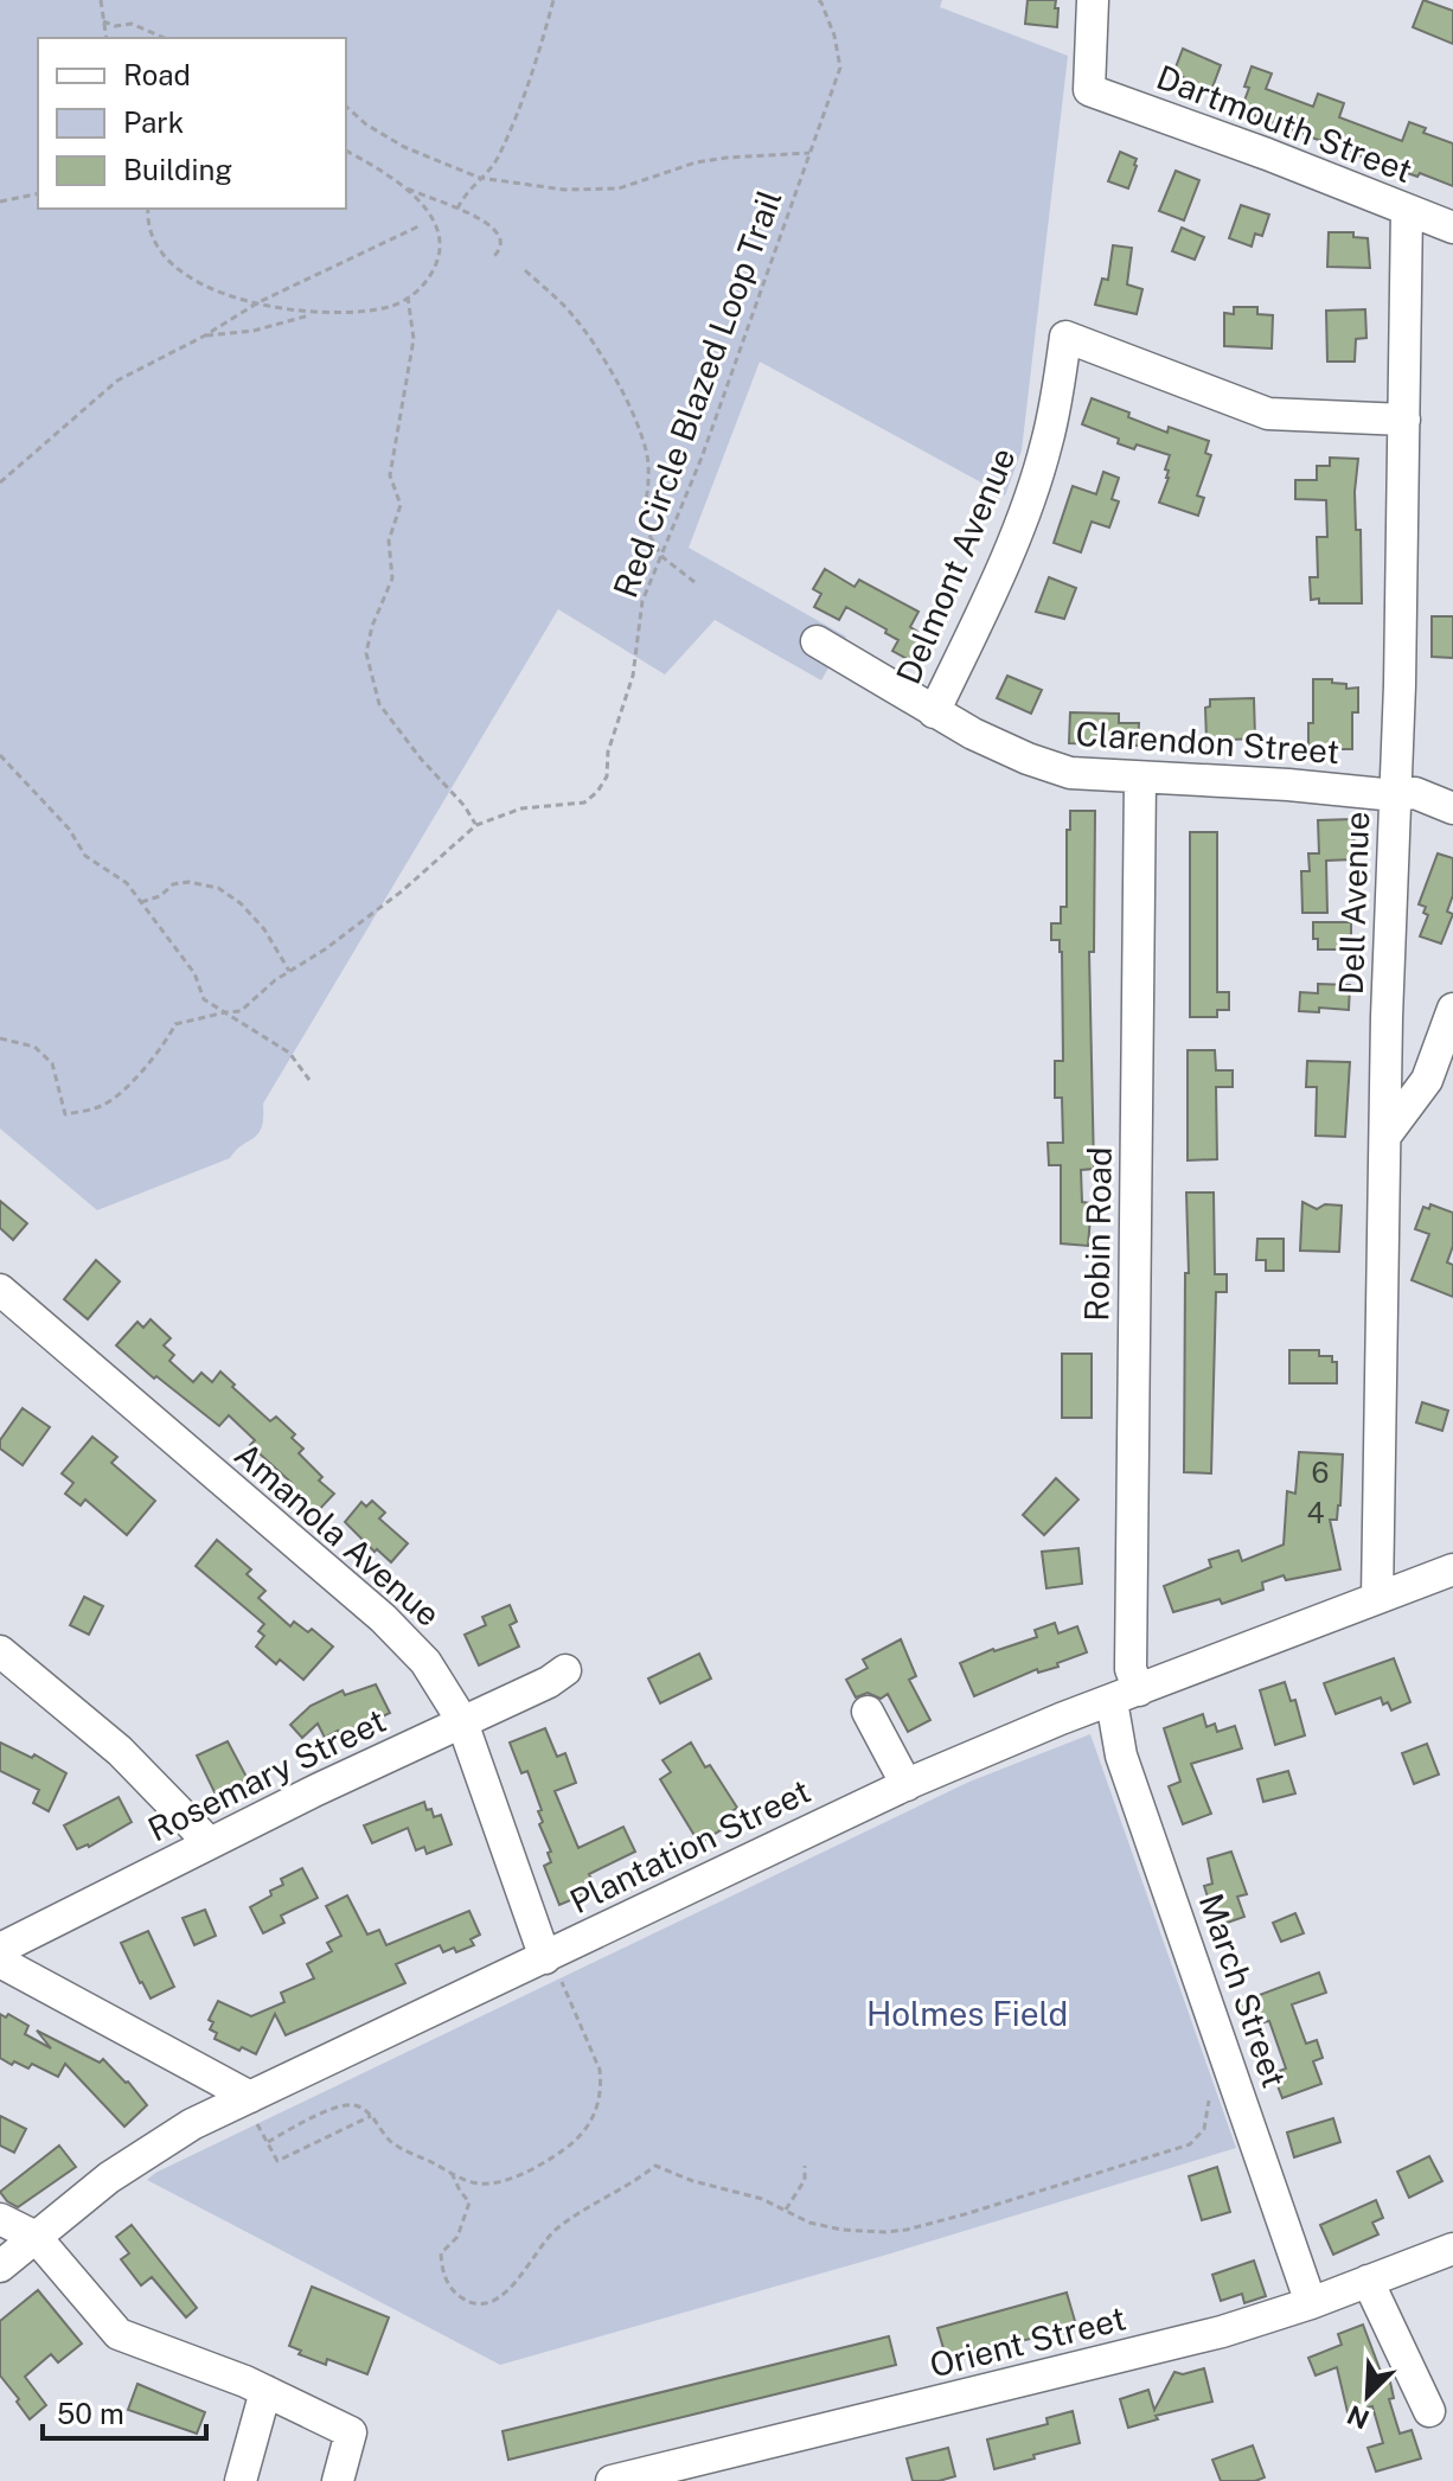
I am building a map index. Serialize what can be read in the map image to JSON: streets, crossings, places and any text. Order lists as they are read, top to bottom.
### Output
{
  "streets": {
    "street": [
      "Dartmouth Street",
      "Delmont Avenue",
      "Clarendon Street",
      "Dell Avenue",
      "Robin Road",
      "Amanola Avenue",
      "Rosemary Street",
      "Plantation Street",
      "March Street",
      "Orient Street"
    ],
    "path": ["Red Circle Blazed Loop Trail"]
  },
  "crossings": [
    ["Dartmouth Street", "Dell Avenue"],
    ["Delmont Avenue", "Clarendon Street"],
    ["Delmont Avenue", "Dell Avenue"],
    ["Clarendon Street", "Dell Avenue"],
    ["Clarendon Street", "Robin Road"],
    ["Dell Avenue", "Plantation Street"],
    ["Robin Road", "Plantation Street"],
    ["Robin Road", "March Street"],
    ["Amanola Avenue", "Rosemary Street"],
    ["Amanola Avenue", "Plantation Street"],
    ["Plantation Street", "March Street"],
    ["March Street", "Orient Street"]
  ],
  "parks": ["Holmes Field"],
  "house_numbers": ["6", "4"],
  "legend": ["Road", "Park", "Building"],
  "scale_bar": "50 m",
  "north": "bottom left"
}
